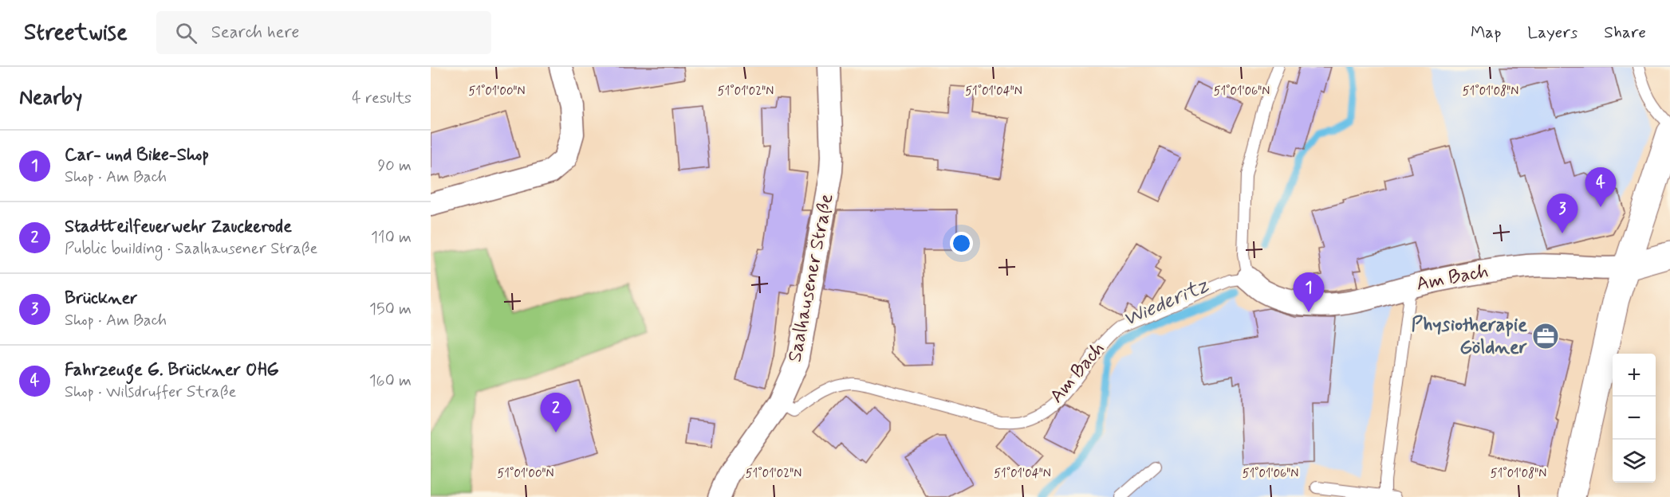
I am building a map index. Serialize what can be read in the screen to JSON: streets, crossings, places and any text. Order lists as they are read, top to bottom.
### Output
{
  "streets": {
    "street": ["Saalhausener Straße", "Am Bach"]
  },
  "crossings": [
    ["Saalhausener Straße", "Am Bach"]
  ],
  "water": ["Wiederitz"],
  "places": {
    "office": ["Physiotherapie Göldner"]
  },
  "page": {
    "header": "Streetwise",
    "search": "Search here",
    "nav": ["Map", "Layers", "Share"],
    "heading": ["Nearby", "4 results"],
    "list": [
      {
        "mark": "1",
        "name": "Car- und Bike-Shop",
        "note": "Shop · Am Bach",
        "value": "90 m"
      },
      {
        "mark": "2",
        "name": "Stadtteilfeuerwehr Zauckerode",
        "note": "Public building · Saalhausener Straße",
        "value": "110 m"
      },
      {
        "mark": "3",
        "name": "Brückner",
        "note": "Shop · Am Bach",
        "value": "150 m"
      },
      {
        "mark": "4",
        "name": "Fahrzeuge G. Brückner OHG",
        "note": "Shop · Wilsdruffer Straße",
        "value": "160 m"
      }
    ],
    "pins": [
      "4",
      "3",
      "1",
      "2"
    ],
    "map_buttons": ["+", "−"]
  },
  "coordinates": [
    "51°01'00\"N",
    "51°01'02\"N",
    "51°01'04\"N",
    "51°01'06\"N",
    "51°01'08\"N"
  ]
}
